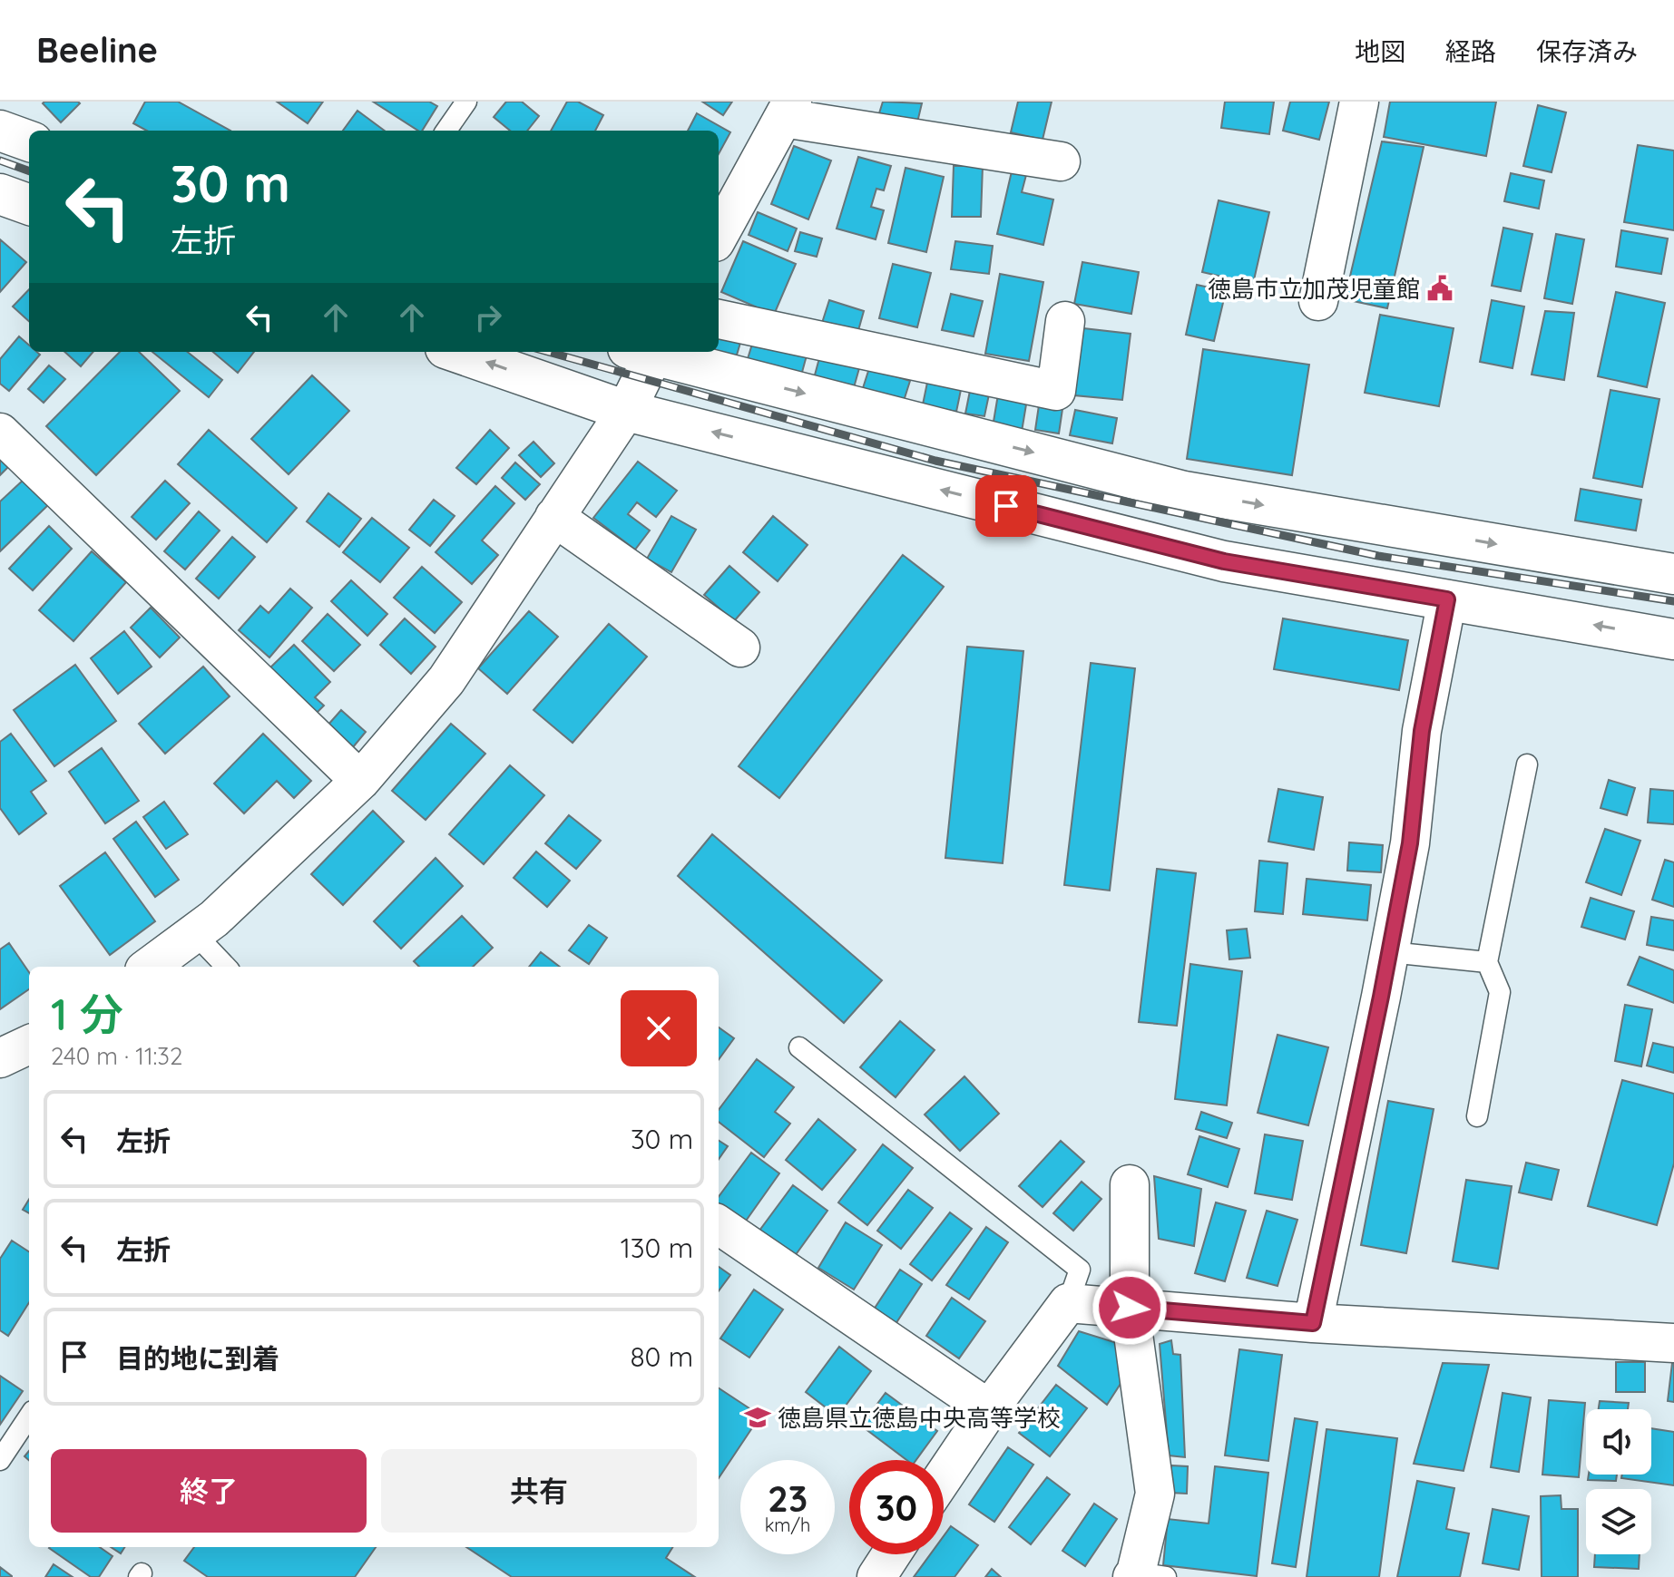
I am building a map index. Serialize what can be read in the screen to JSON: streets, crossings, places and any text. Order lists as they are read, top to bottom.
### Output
{
  "places": {
    "public building": ["徳島市立加茂児童館"],
    "school or university": ["徳島県立徳島中央高等学校"]
  },
  "page": {
    "header": "Beeline",
    "nav": ["地図", "経路", "保存済み"],
    "turn": ["30 m", "左折"],
    "heading": ["1 分", "240 m · 11:32"],
    "list": [
      {
        "name": "左折",
        "value": "30 m"
      },
      {
        "name": "左折",
        "value": "130 m"
      },
      {
        "name": "目的地に到着",
        "value": "80 m"
      }
    ],
    "buttons": ["終了", "共有"],
    "speed": "23 km/h",
    "limit": "30"
  }
}
